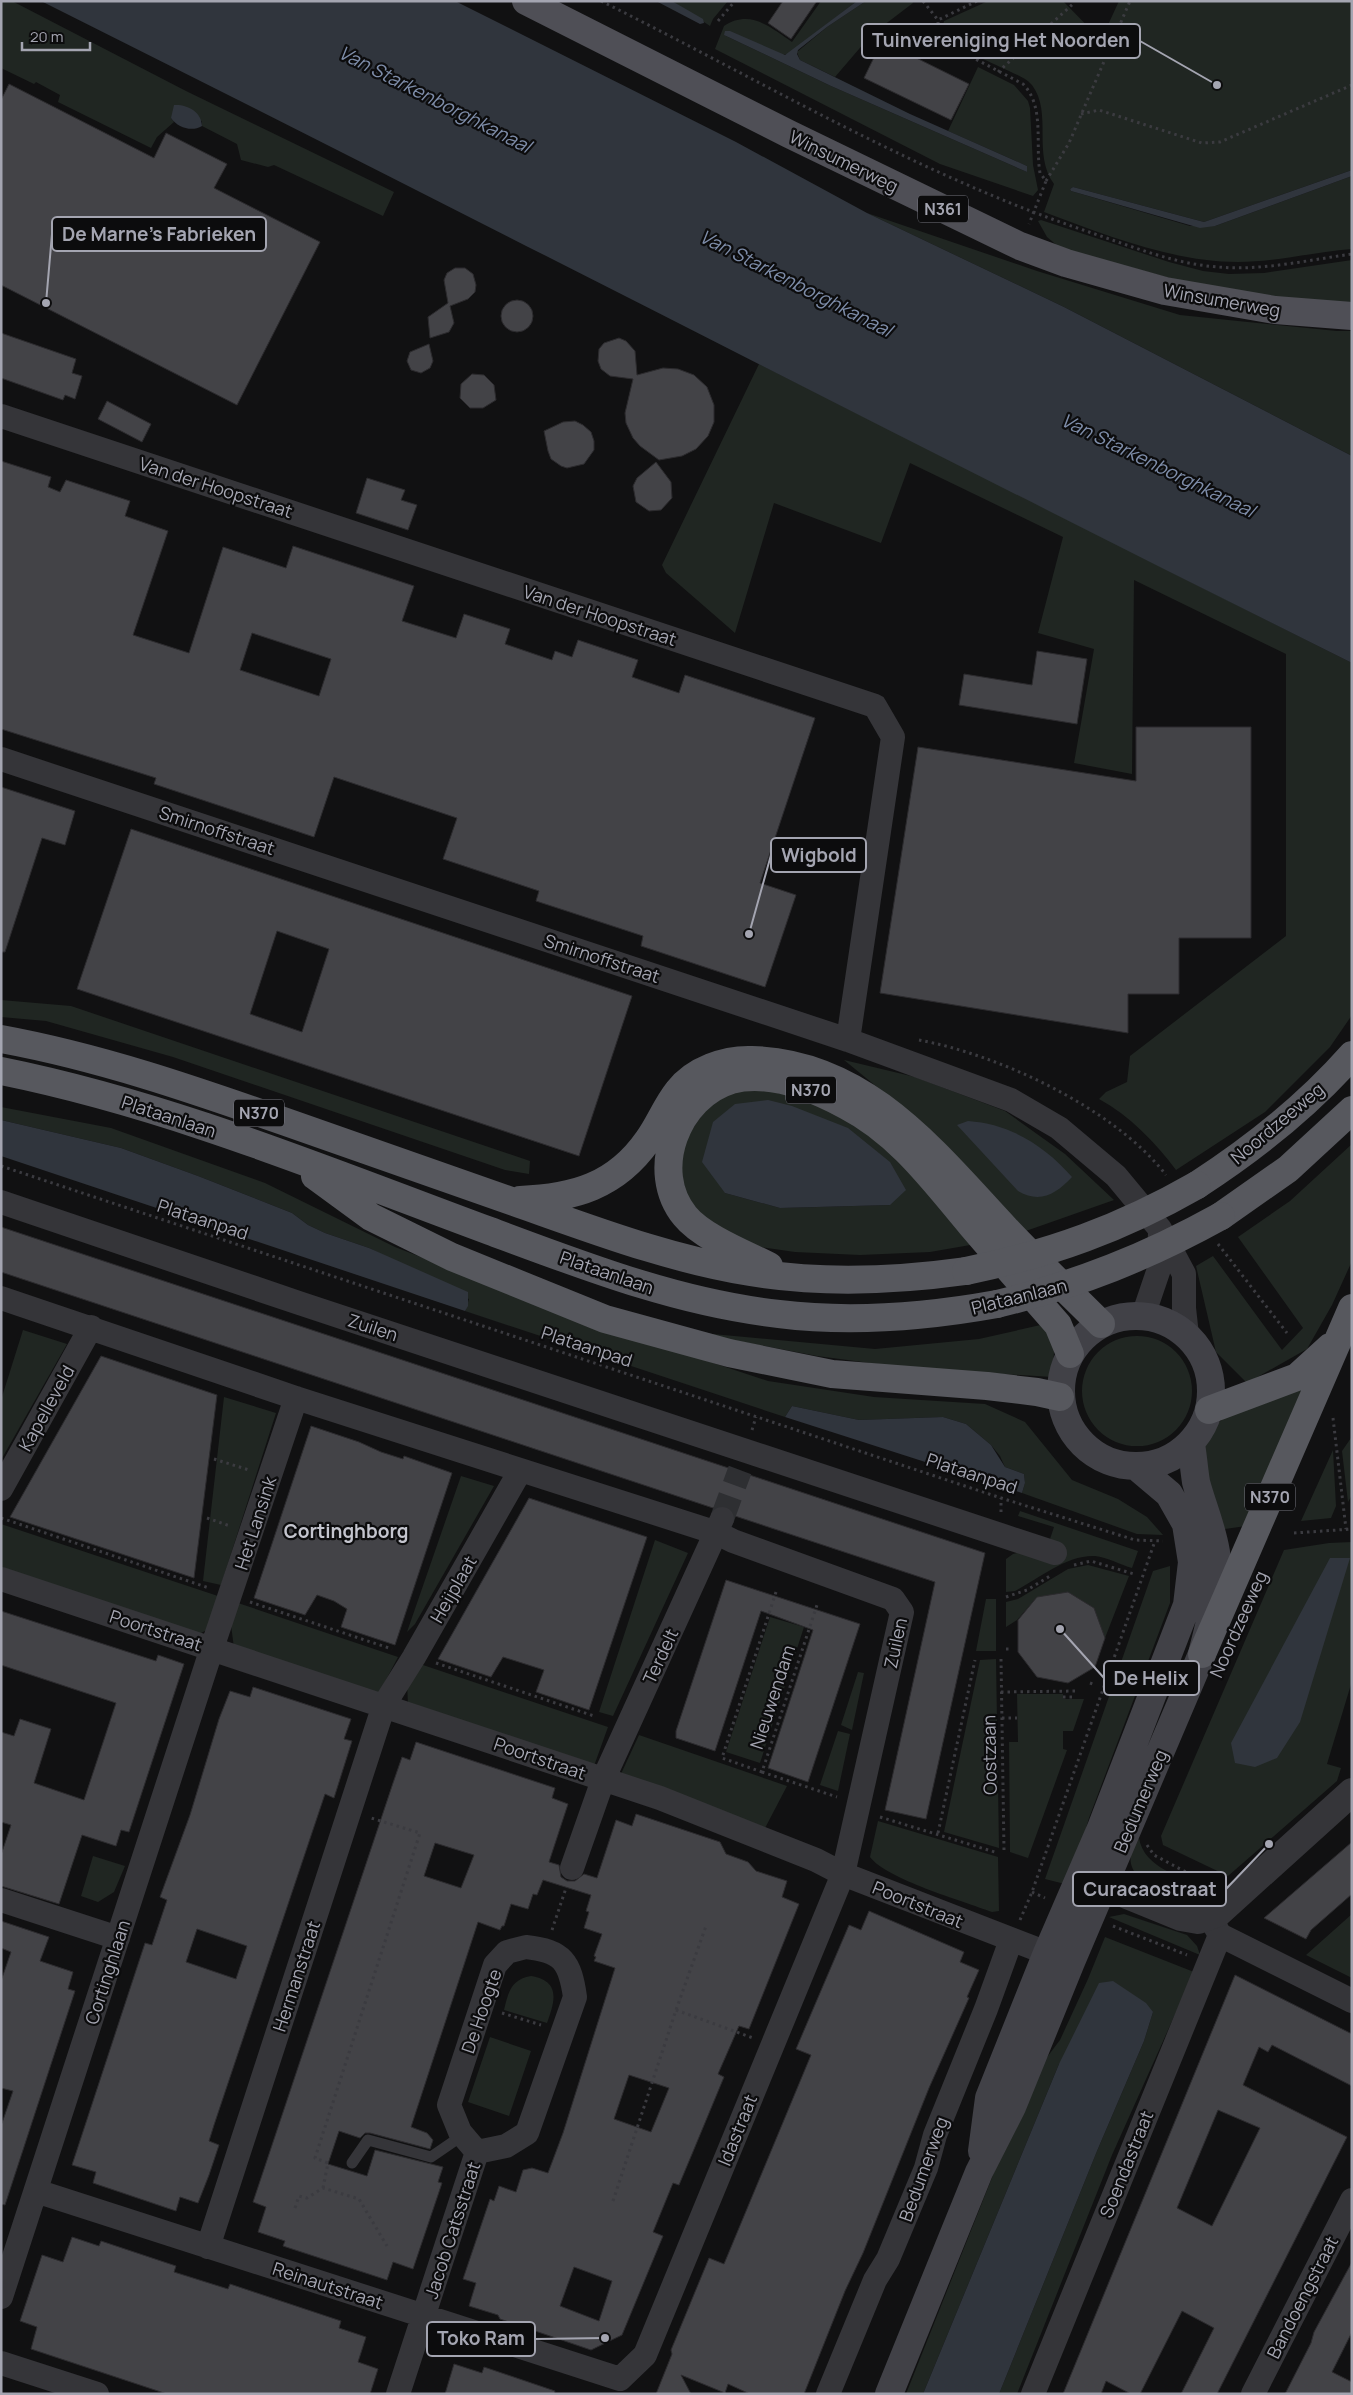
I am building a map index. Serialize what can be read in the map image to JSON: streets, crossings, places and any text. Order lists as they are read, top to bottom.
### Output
{
  "streets": {
    "highway": ["N370", "Plataanlaan", "Noordzeeweg"],
    "main road": ["Winsumerweg", "N361", "Bedumerweg"],
    "street": [
      "Van der Hoopstraat",
      "Smirnoffstraat",
      "Zuilen",
      "Kapelleveld",
      "Het Lansink",
      "Heijplaat",
      "Poortstraat",
      "Terdelt",
      "Cortinghlaan",
      "Hermanstraat",
      "De Hoogte",
      "Idastraat",
      "Soendastraat",
      "Jacob Catsstraat",
      "Reinautstraat",
      "Bandoengstraat"
    ],
    "path": ["Plataanpad", "Nieuwendam", "Oostzaan"]
  },
  "crossings": [
    ["Van der Hoopstraat", "Smirnoffstraat"],
    ["Smirnoffstraat", "N370"],
    ["Smirnoffstraat", "Bedumerweg"],
    ["N370", "Plataanlaan"],
    ["N370", "Bedumerweg"],
    ["Plataanlaan", "Noordzeeweg"],
    ["Zuilen", "Kapelleveld"],
    ["Zuilen", "Het Lansink"],
    ["Zuilen", "Heijplaat"],
    ["Zuilen", "Poortstraat"],
    ["Zuilen", "Terdelt"],
    ["Zuilen", "Idastraat"],
    ["Het Lansink", "Poortstraat"],
    ["Het Lansink", "Cortinghlaan"],
    ["Heijplaat", "Poortstraat"],
    ["Heijplaat", "Hermanstraat"],
    ["Poortstraat", "Terdelt"],
    ["Poortstraat", "Bedumerweg"],
    ["Poortstraat", "Cortinghlaan"],
    ["Poortstraat", "Hermanstraat"],
    ["Poortstraat", "Idastraat"],
    ["Cortinghlaan", "Reinautstraat"],
    ["Hermanstraat", "Reinautstraat"],
    ["De Hoogte", "Jacob Catsstraat"],
    ["Idastraat", "Reinautstraat"],
    ["Jacob Catsstraat", "Reinautstraat"]
  ],
  "districts": ["Cortinghborg"],
  "water": ["Van Starkenborghkanaal"],
  "places": [
    "Tuinvereniging Het Noorden",
    "De Marne's Fabrieken",
    "Wigbold",
    "De Helix",
    "Curacaostraat",
    "Toko Ram"
  ],
  "scale_bar": "20 m"
}
